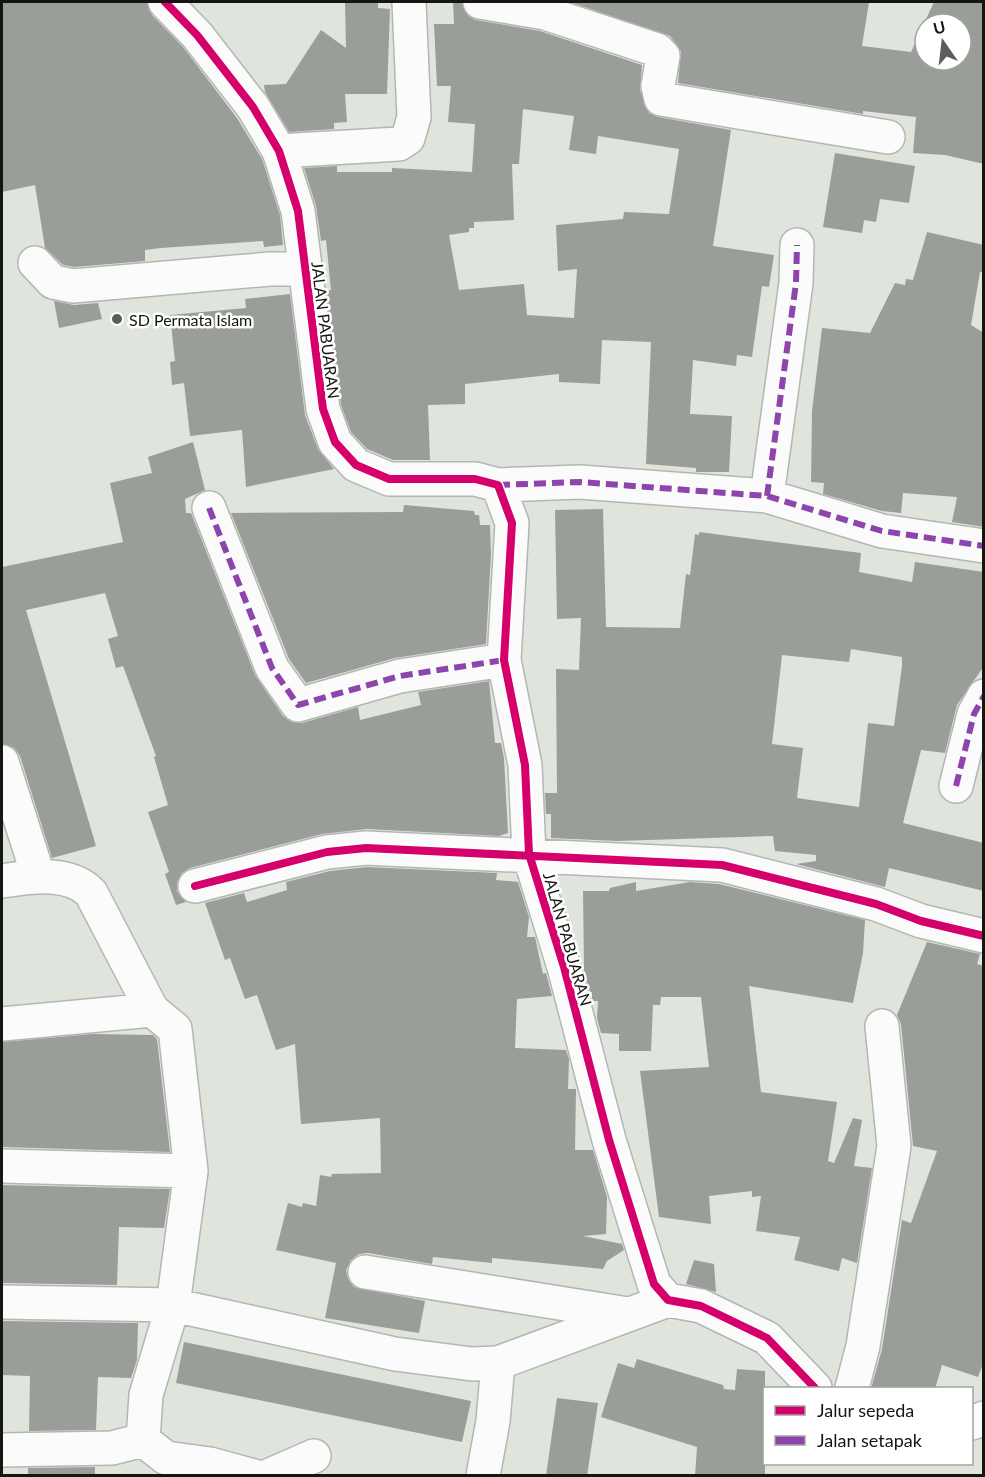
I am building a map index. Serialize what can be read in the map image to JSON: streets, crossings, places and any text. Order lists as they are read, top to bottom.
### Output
{
  "streets": {
    "street": ["JALAN PABUARAN"]
  },
  "places": ["SD Permata Islam"],
  "legend": ["Jalur sepeda", "Jalan setapak"],
  "north": "top"
}
